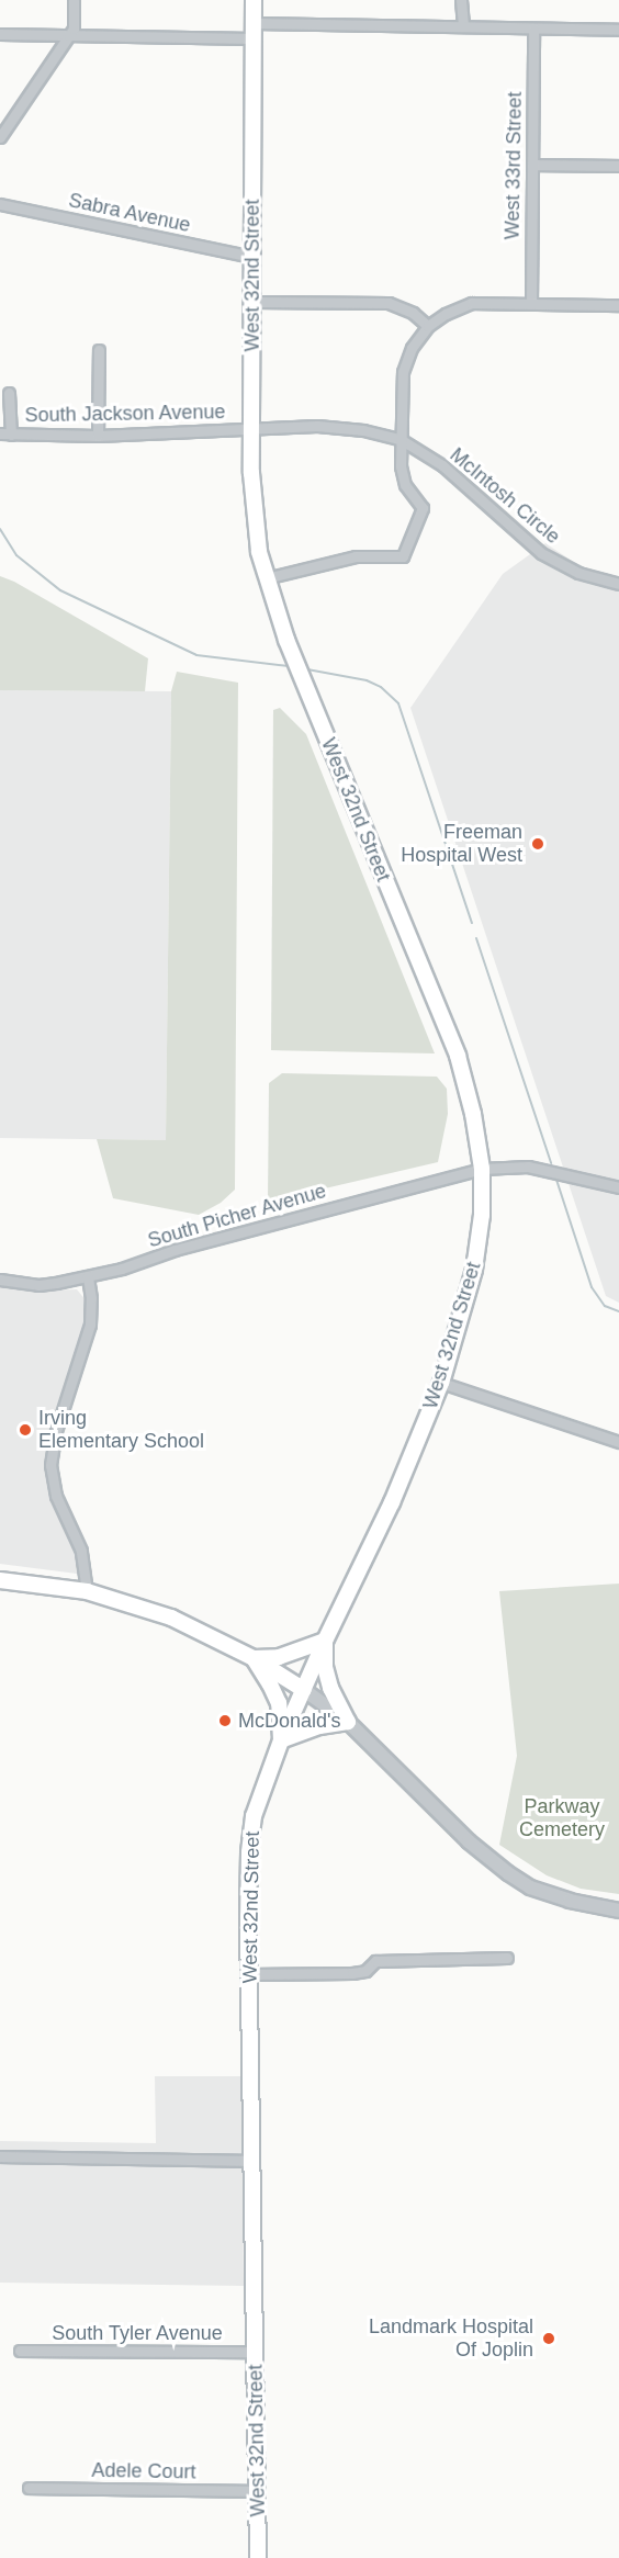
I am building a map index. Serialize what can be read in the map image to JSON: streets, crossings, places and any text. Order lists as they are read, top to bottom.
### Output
{
  "streets": {
    "main road": ["West 32nd Street"],
    "street": [
      "West 33rd Street",
      "Sabra Avenue",
      "South Jackson Avenue",
      "McIntosh Circle",
      "South Picher Avenue",
      "South Tyler Avenue",
      "Adele Court"
    ]
  },
  "crossings": [
    ["Sabra Avenue", "West 32nd Street"],
    ["West 32nd Street", "South Jackson Avenue"],
    ["West 32nd Street", "McIntosh Circle"],
    ["West 32nd Street", "South Picher Avenue"],
    ["West 32nd Street", "South Tyler Avenue"],
    ["West 32nd Street", "Adele Court"],
    ["South Jackson Avenue", "McIntosh Circle"]
  ],
  "parks": ["Parkway Cemetery"],
  "places": [
    "Freeman Hospital West",
    "Irving Elementary School",
    "McDonald's",
    "Landmark Hospital Of Joplin"
  ]
}
